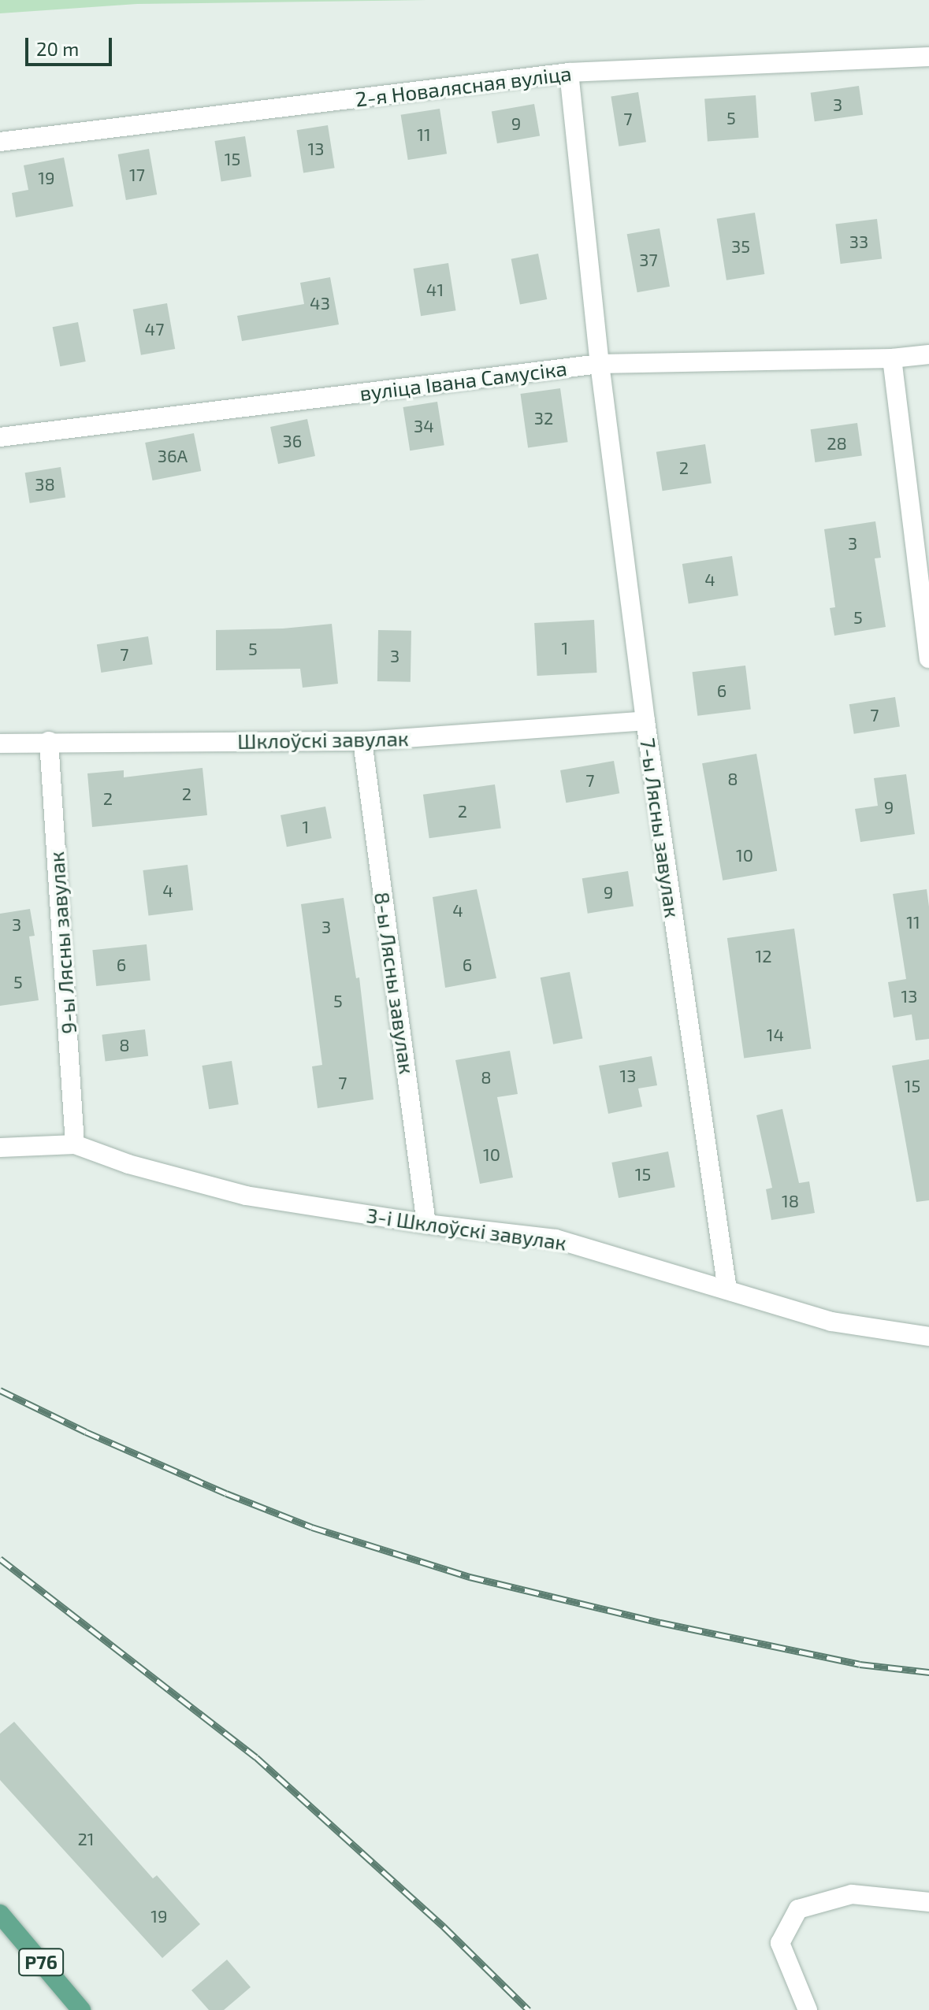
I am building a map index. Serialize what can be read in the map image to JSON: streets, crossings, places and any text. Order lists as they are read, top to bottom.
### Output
{
  "streets": {
    "main road": ["Р76"],
    "street": [
      "2-я Новалясная вуліца",
      "вуліца Івана Самусіка",
      "Шклоўскі завулак",
      "7-ы Лясны завулак",
      "9-ы Лясны завулак",
      "8-ы Лясны завулак",
      "3-і Шклоўскі завулак"
    ]
  },
  "crossings": [
    ["2-я Новалясная вуліца", "7-ы Лясны завулак"],
    ["вуліца Івана Самусіка", "7-ы Лясны завулак"],
    ["Шклоўскі завулак", "7-ы Лясны завулак"],
    ["Шклоўскі завулак", "9-ы Лясны завулак"],
    ["Шклоўскі завулак", "8-ы Лясны завулак"],
    ["7-ы Лясны завулак", "3-і Шклоўскі завулак"],
    ["9-ы Лясны завулак", "3-і Шклоўскі завулак"],
    ["8-ы Лясны завулак", "3-і Шклоўскі завулак"]
  ],
  "house_numbers": [
    "3",
    "5",
    "7",
    "9",
    "11",
    "13",
    "15",
    "17",
    "19",
    "33",
    "35",
    "37",
    "41",
    "43",
    "47",
    "32",
    "34",
    "36",
    "28",
    "36А",
    "2",
    "38",
    "3",
    "4",
    "5",
    "1",
    "5",
    "7",
    "3",
    "6",
    "7",
    "8",
    "7",
    "2",
    "2",
    "9",
    "2",
    "1",
    "10",
    "4",
    "9",
    "4",
    "11",
    "3",
    "3",
    "12",
    "6",
    "6",
    "5",
    "13",
    "5",
    "14",
    "8",
    "13",
    "8",
    "7",
    "15",
    "10",
    "15",
    "18",
    "21",
    "19"
  ],
  "scale_bar": "20 m"
}
